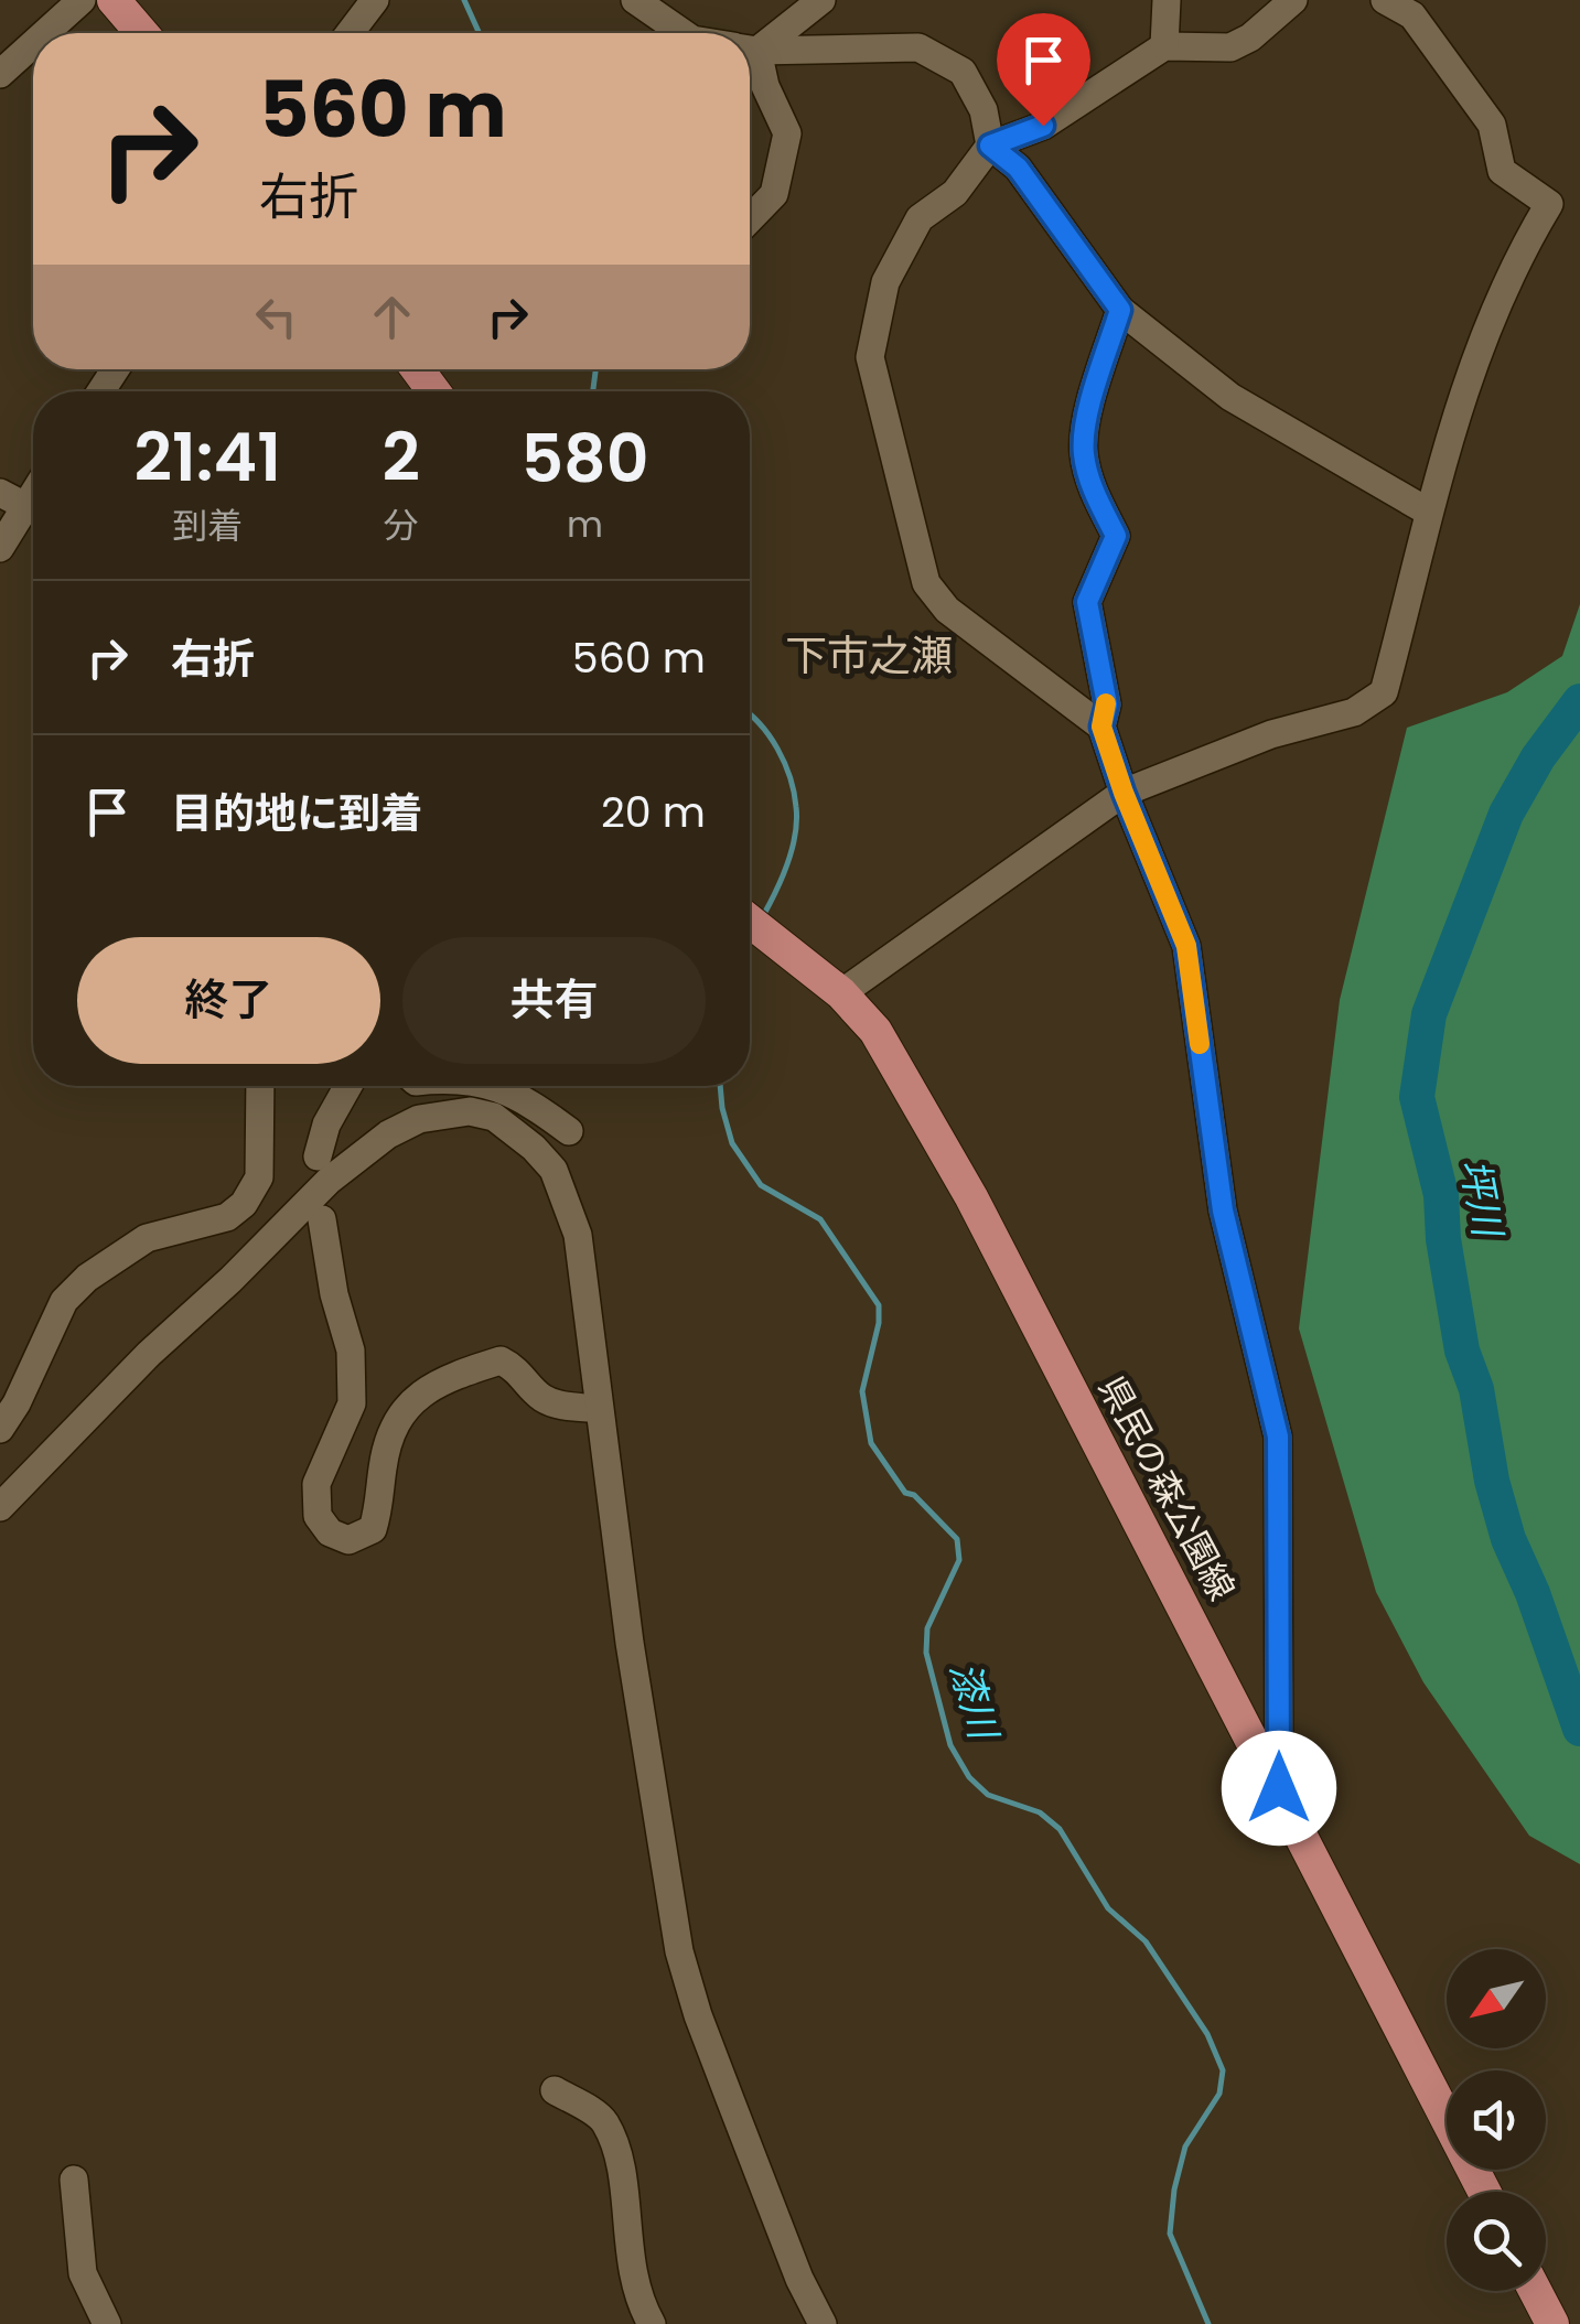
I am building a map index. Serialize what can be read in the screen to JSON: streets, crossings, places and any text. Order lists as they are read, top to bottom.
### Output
{
  "streets": {
    "main road": ["県民の森公園線"]
  },
  "districts": ["下市之瀬"],
  "water": ["坪川", "漆川"],
  "north": "bottom left",
  "page": {
    "turn": ["560 m", "右折"],
    "eta": [
      "21:41",
      "到着",
      "2",
      "分",
      "580",
      "m"
    ],
    "list": [
      {
        "name": "右折",
        "value": "560 m"
      },
      {
        "name": "目的地に到着",
        "value": "20 m"
      }
    ],
    "buttons": ["終了", "共有"]
  }
}
